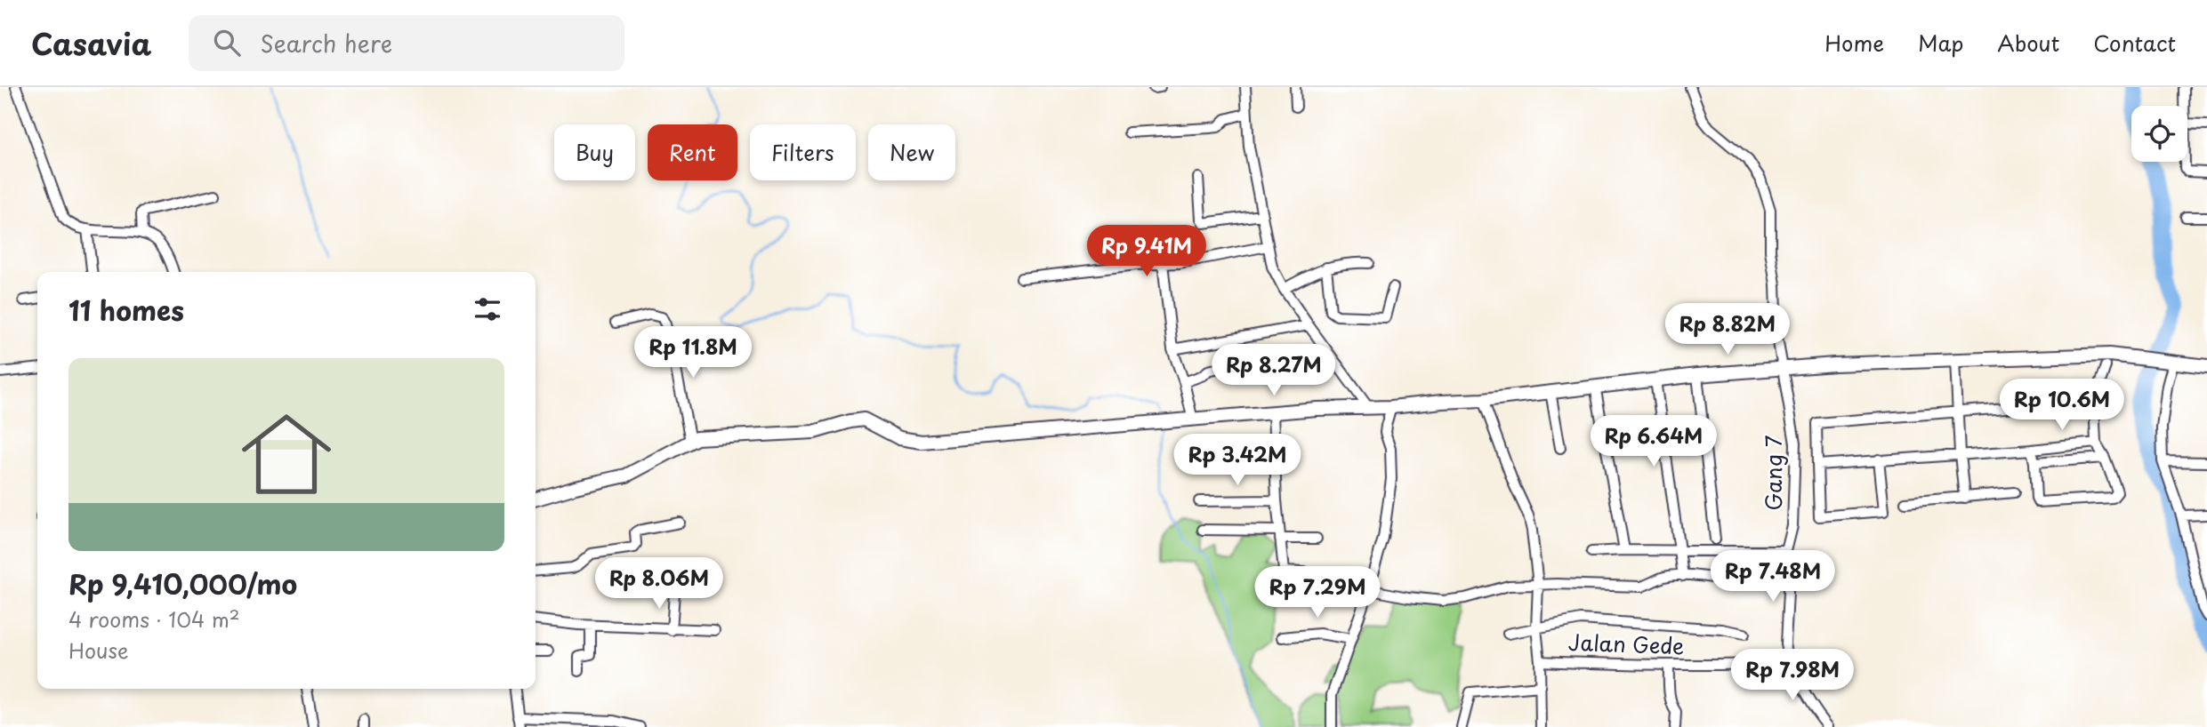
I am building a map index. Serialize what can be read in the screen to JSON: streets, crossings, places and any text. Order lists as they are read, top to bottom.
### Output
{
  "streets": {
    "street": ["Gang 7", "Jalan Gede"]
  },
  "crossings": [
    ["Gang 7", "Jalan Gede"]
  ],
  "page": {
    "header": "Casavia",
    "search": "Search here",
    "nav": [
      "Home",
      "Map",
      "About",
      "Contact"
    ],
    "chip": [
      "Buy",
      "Rent",
      "Filters",
      "New"
    ],
    "price": [
      "Rp 9.41M",
      "Rp 8.82M",
      "Rp 11.8M",
      "Rp 8.27M",
      "Rp 10.6M",
      "Rp 6.64M",
      "Rp 3.42M",
      "Rp 7.48M",
      "Rp 8.06M",
      "Rp 7.29M",
      "Rp 7.98M"
    ],
    "heading": "11 homes",
    "list": [
      {
        "name": "Rp 9,410,000/mo",
        "note": "4 rooms · 104 m² · House"
      }
    ]
  }
}
